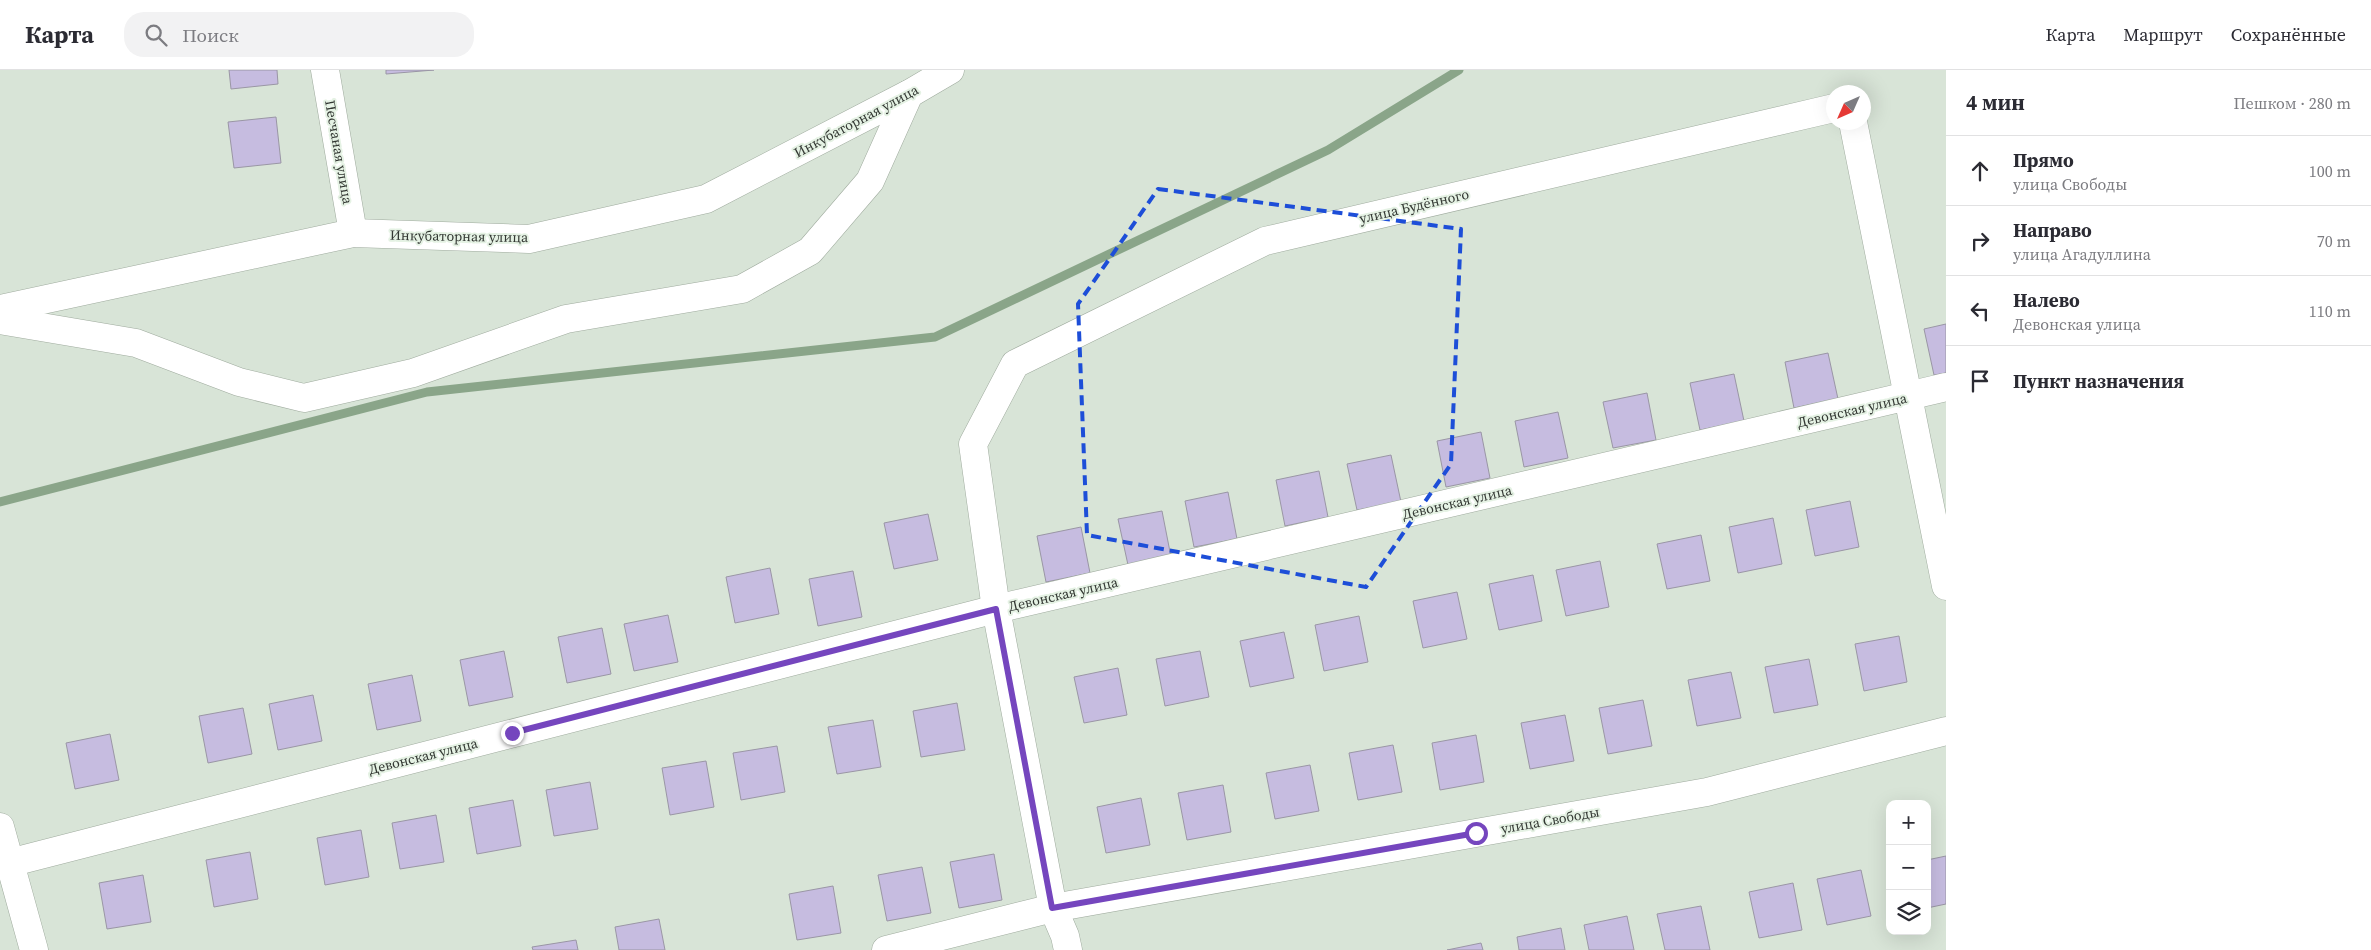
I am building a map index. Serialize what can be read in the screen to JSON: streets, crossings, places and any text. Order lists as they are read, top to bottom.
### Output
{
  "streets": {
    "street": [
      "Инкубаторная улица",
      "Песчаная улица",
      "улица Будённого",
      "Девонская улица",
      "улица Свободы"
    ]
  },
  "crossings": [
    ["Инкубаторная улица", "Песчаная улица"],
    ["улица Будённого", "Девонская улица"]
  ],
  "north": "bottom left",
  "page": {
    "header": "Карта",
    "search": "Поиск",
    "nav": ["Карта", "Маршрут", "Сохранённые"],
    "heading": ["4 мин", "Пешком · 280 m"],
    "list": [
      ["Прямо", "улица Свободы", "100 m"],
      ["Направо", "улица Агадуллина", "70 m"],
      ["Налево", "Девонская улица", "110 m"],
      "Пункт назначения"
    ],
    "map_buttons": ["+", "−"]
  }
}
